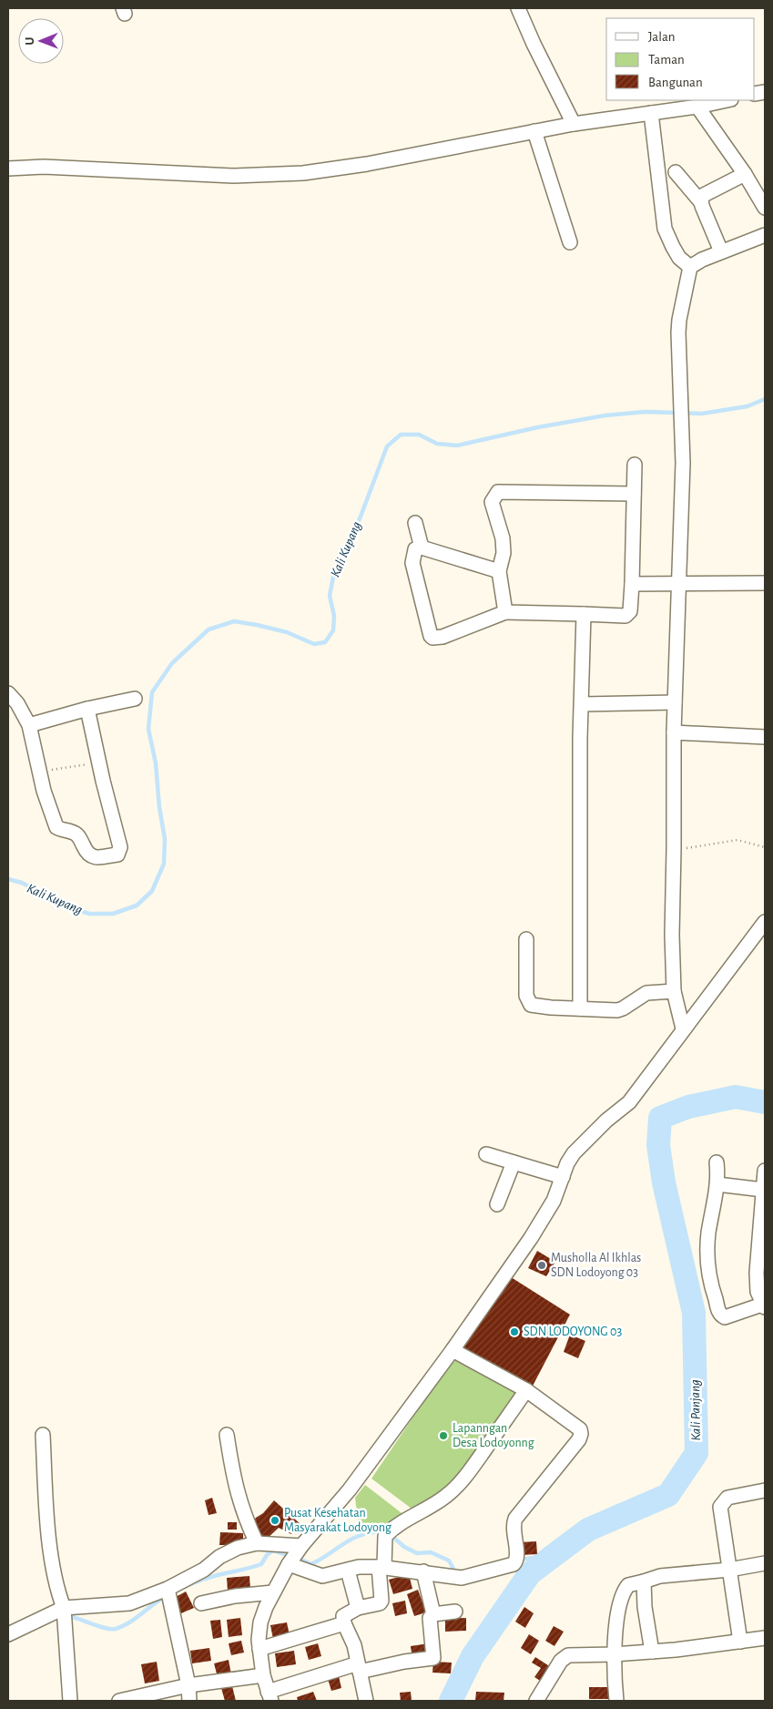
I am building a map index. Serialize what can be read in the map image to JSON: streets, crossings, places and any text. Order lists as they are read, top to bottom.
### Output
{
  "water": ["Kali Kupang", "Kali Panjang"],
  "places": [
    "Musholla Al Ikhlas SDN Lodoyong 03",
    "SDN LODOYONG 03",
    "Lapanngan Desa Lodoyonng",
    "Pusat Kesehatan Masyarakat Lodoyong"
  ],
  "legend": ["Jalan", "Taman", "Bangunan"],
  "north": "left"
}
